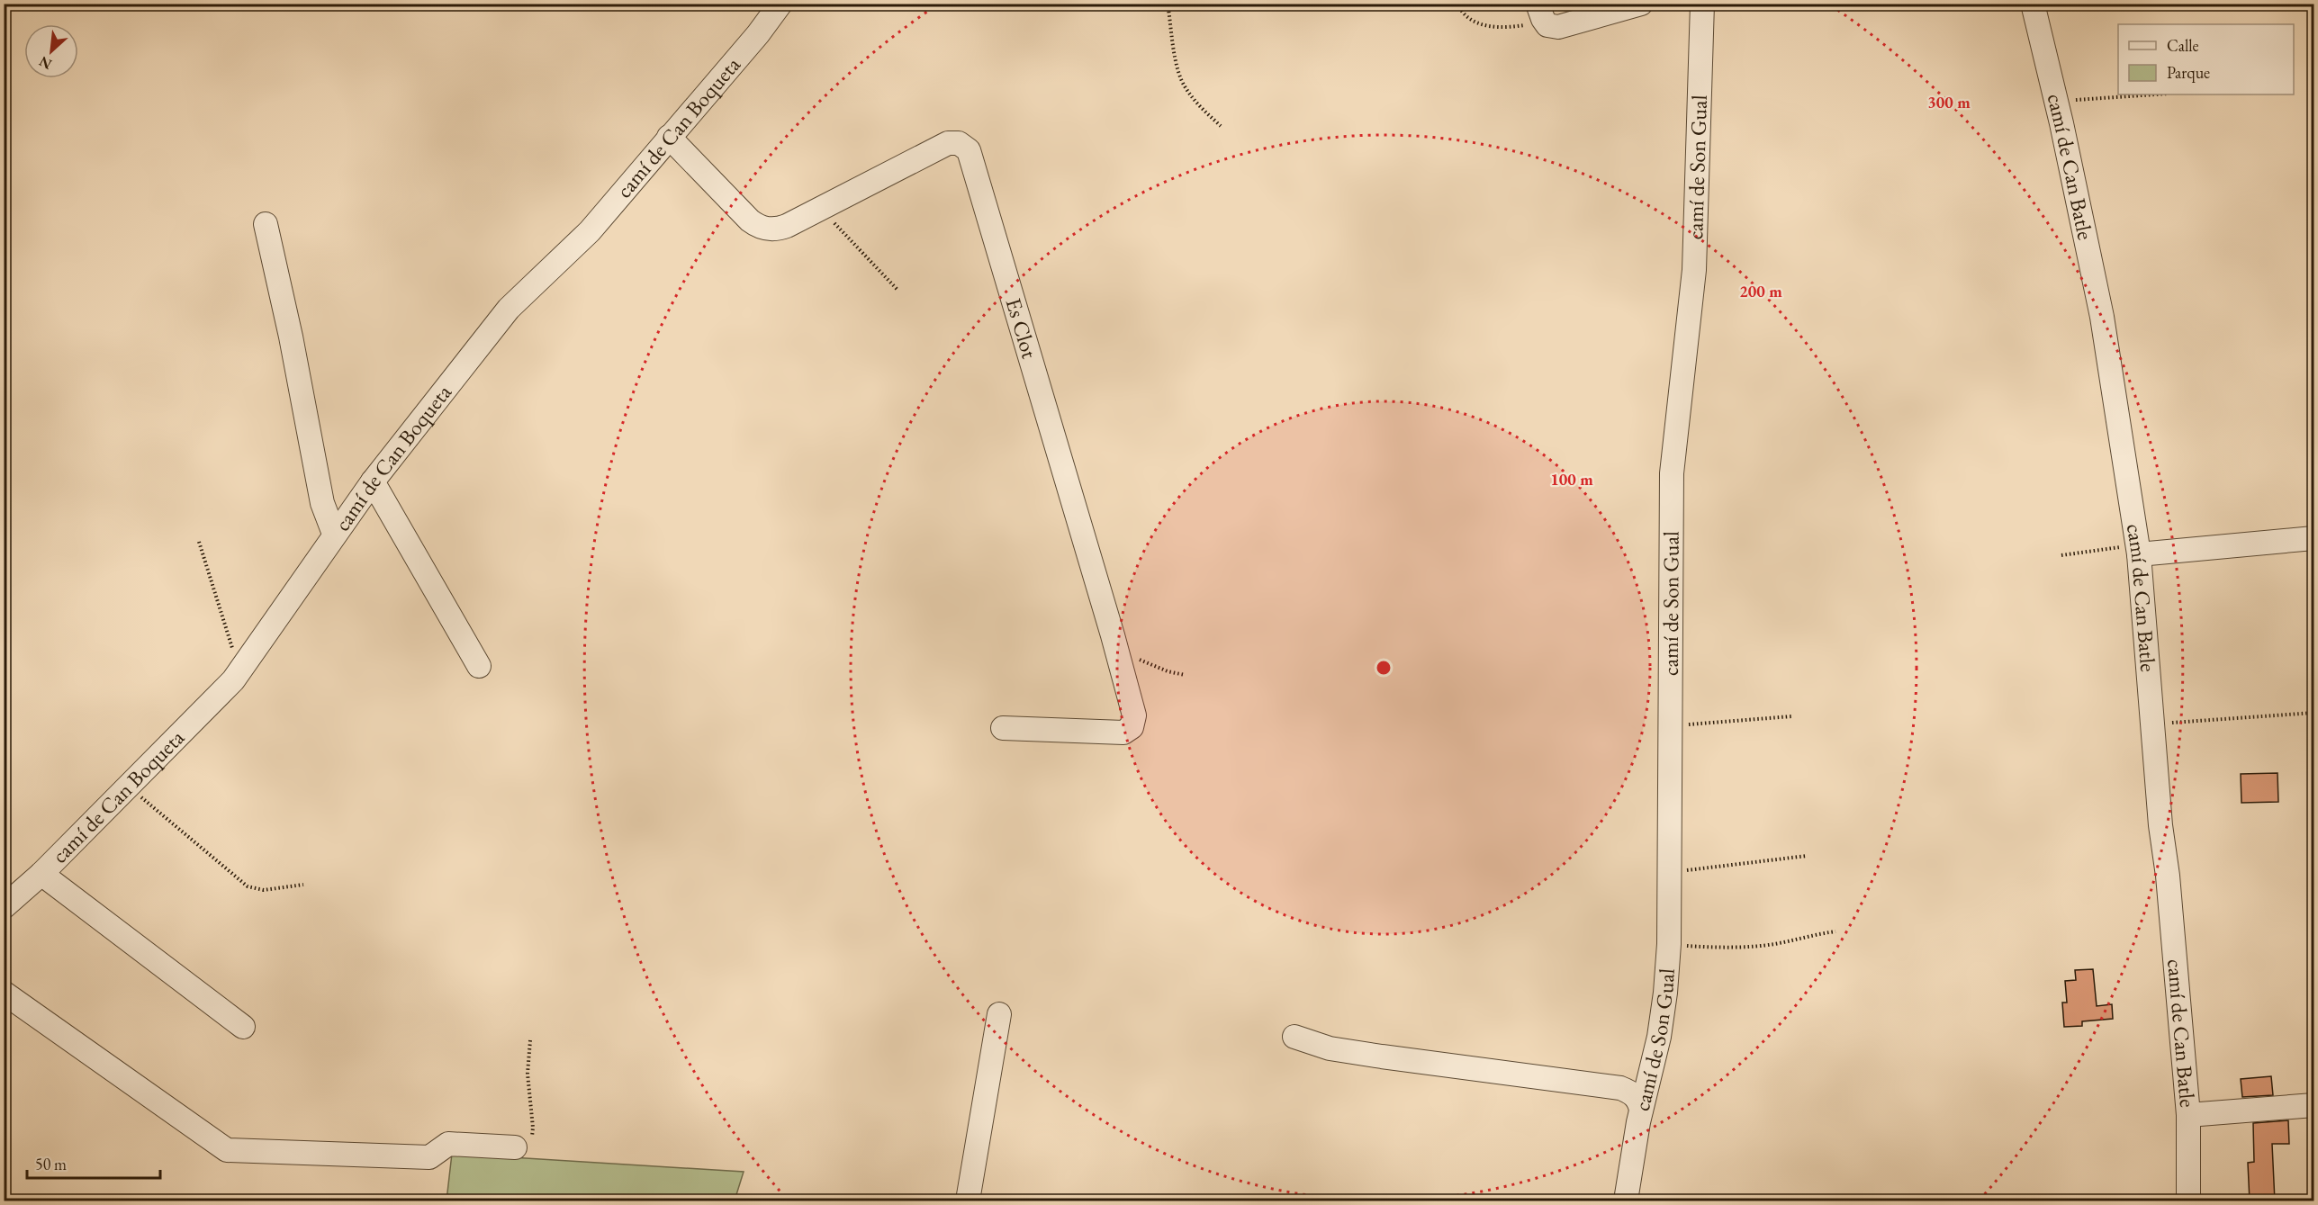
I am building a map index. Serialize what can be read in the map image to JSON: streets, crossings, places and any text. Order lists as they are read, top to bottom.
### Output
{
  "streets": {
    "street": [
      "camí de Can Boqueta",
      "camí de Son Gual",
      "camí de Can Batle",
      "Es Clot"
    ]
  },
  "crossings": [
    ["camí de Can Boqueta", "Es Clot"]
  ],
  "legend": ["Calle", "Parque"],
  "scale_bar": "50 m",
  "north": "bottom left",
  "rings": ["300 m", "200 m", "100 m"]
}
